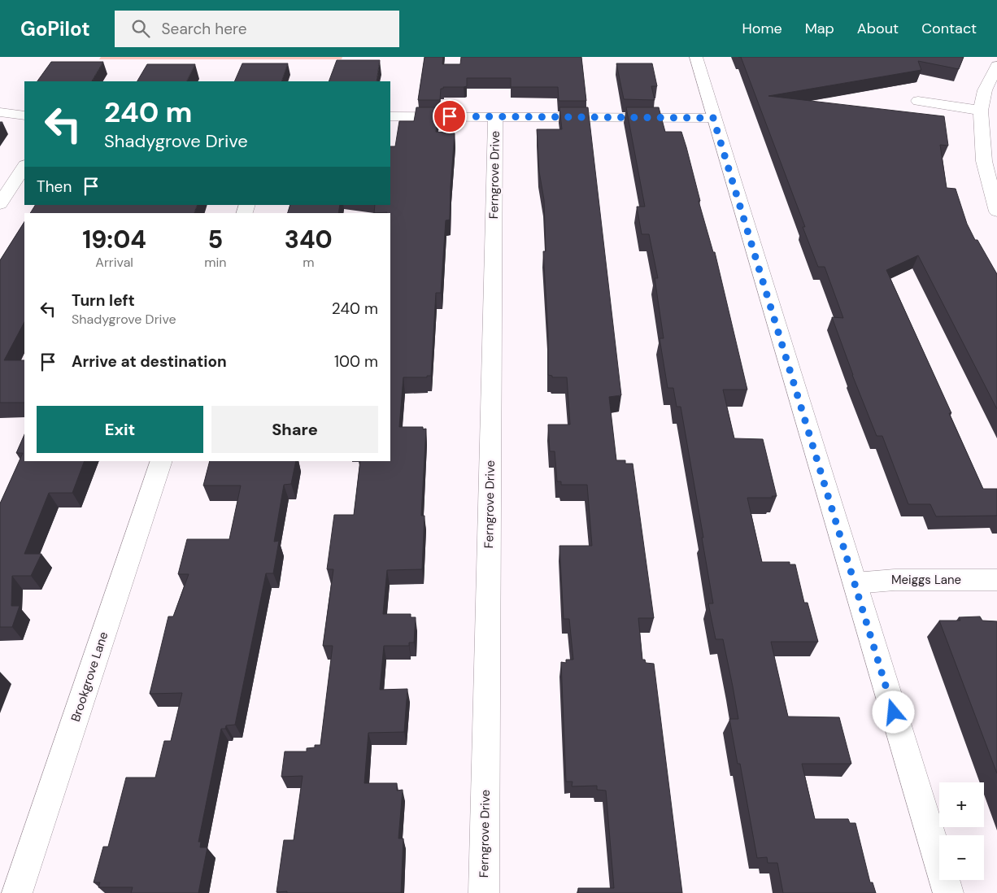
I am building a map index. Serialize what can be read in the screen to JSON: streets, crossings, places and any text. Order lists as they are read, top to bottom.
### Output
{
  "streets": {
    "street": ["Ferngrove Drive", "Meiggs Lane", "Brookgrove Lane"]
  },
  "page": {
    "header": "GoPilot",
    "search": "Search here",
    "nav": [
      "Home",
      "Map",
      "About",
      "Contact"
    ],
    "turn": ["240 m", "Shadygrove Drive"],
    "then": "Then",
    "eta": [
      "19:04",
      "Arrival",
      "5",
      "min",
      "340",
      "m"
    ],
    "list": [
      {
        "name": "Turn left",
        "note": "Shadygrove Drive",
        "value": "240 m"
      },
      {
        "name": "Arrive at destination",
        "value": "100 m"
      }
    ],
    "buttons": ["Exit", "Share"],
    "map_buttons": ["+", "−"]
  }
}
